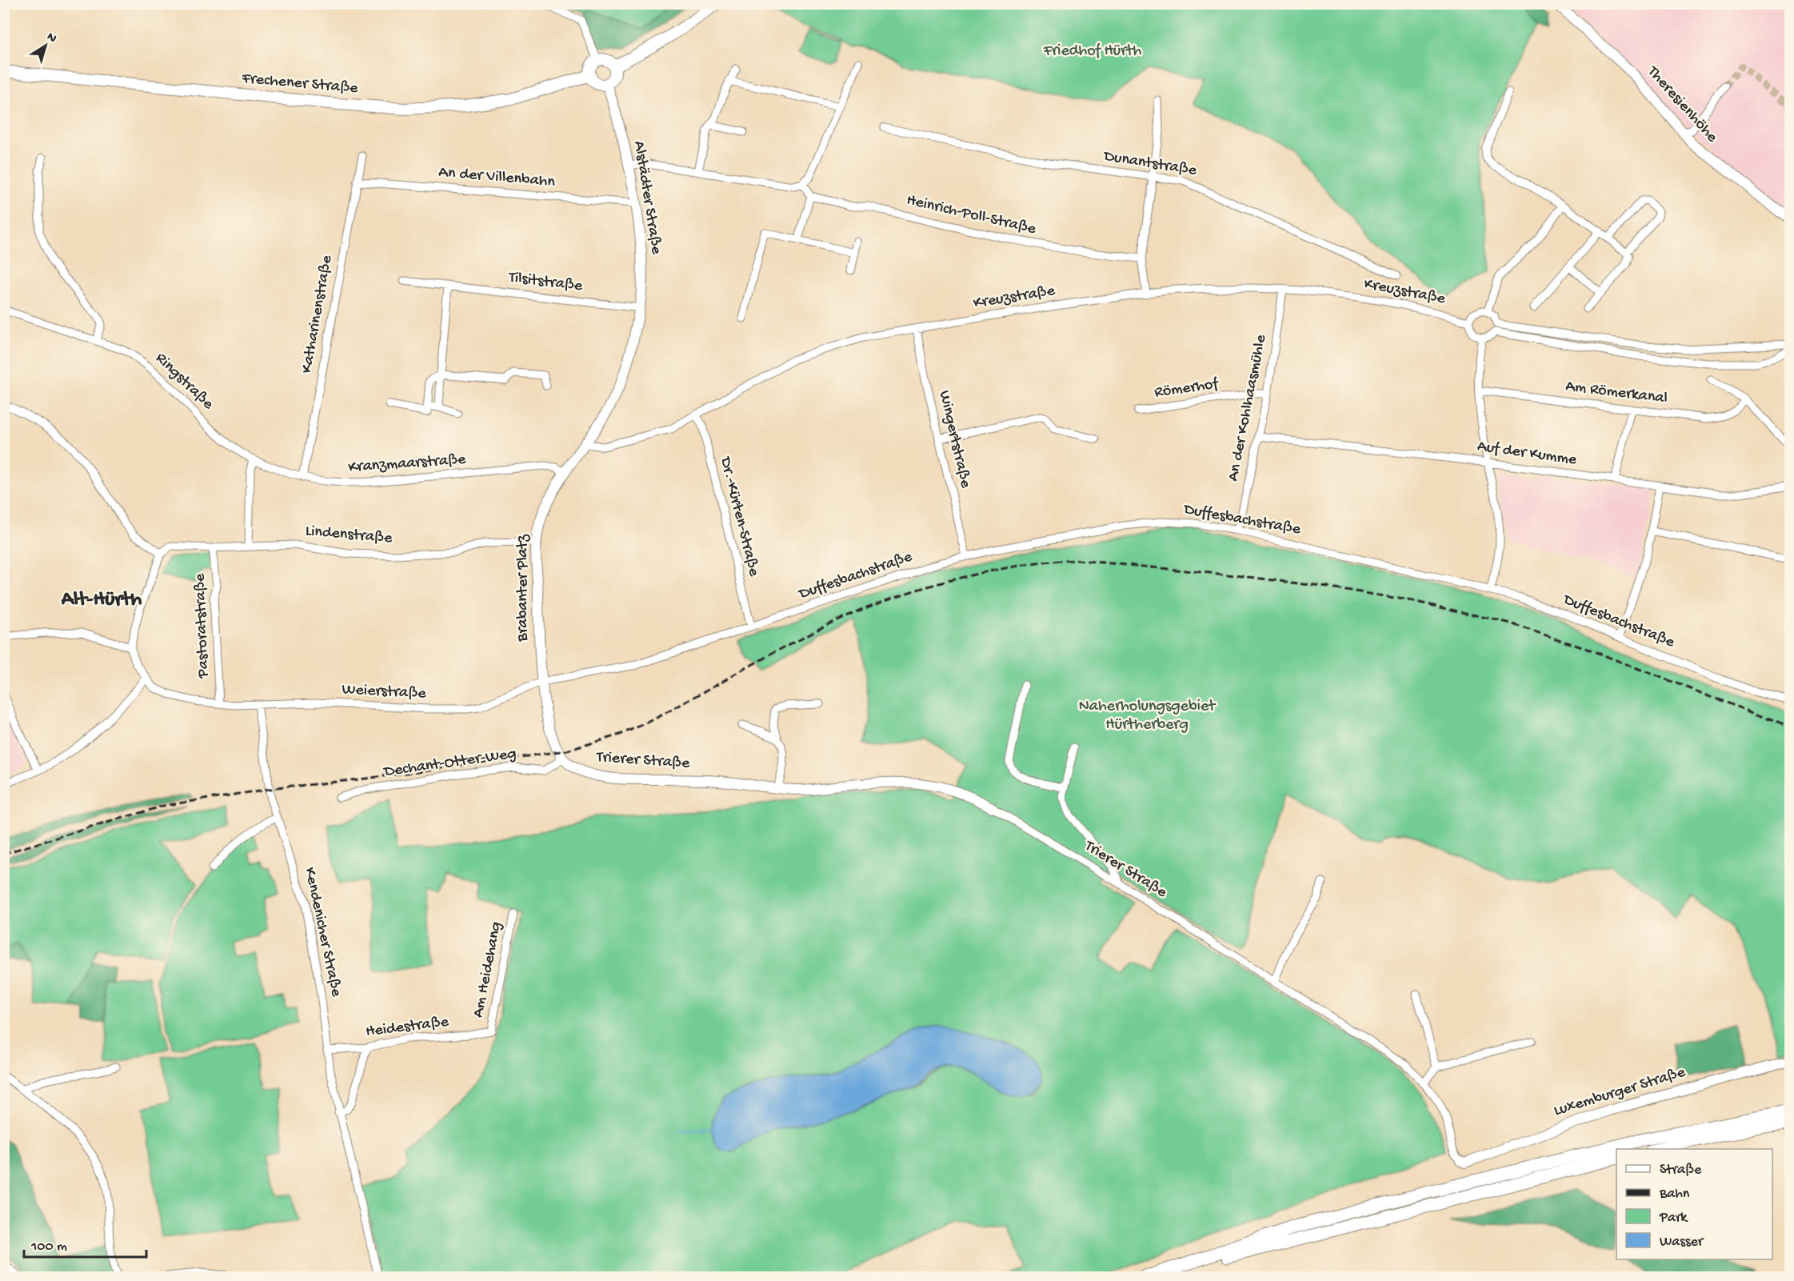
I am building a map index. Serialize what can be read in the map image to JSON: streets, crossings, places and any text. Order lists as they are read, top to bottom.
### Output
{
  "streets": {
    "main road": ["Frechener Straße"],
    "street": [
      "Theresienhöhe",
      "Dunantstraße",
      "An der Villenbahn",
      "Alstädter Straße",
      "Heinrich-Poll-Straße",
      "Tilsitstraße",
      "Kreuzstraße",
      "Katharinenstraße",
      "Ringstraße",
      "Römerhof",
      "Am Römerkanal",
      "An der Kohlhaasmühle",
      "Wingertstraße",
      "Auf der Kumme",
      "Kranzmaarstraße",
      "Dr.-Kürten-Straße",
      "Duffesbachstraße",
      "Lindenstraße",
      "Brabanter Platz",
      "Pastoratstraße",
      "Weierstraße",
      "Trierer Straße",
      "Dechant-Otter-Weg",
      "Kendenicher Straße",
      "Am Heidehang",
      "Heidestraße",
      "Luxemburger Straße"
    ]
  },
  "crossings": [
    ["Frechener Straße", "Alstädter Straße"],
    ["An der Villenbahn", "Alstädter Straße"],
    ["An der Villenbahn", "Katharinenstraße"],
    ["Alstädter Straße", "Tilsitstraße"],
    ["Alstädter Straße", "Kreuzstraße"],
    ["Alstädter Straße", "Kranzmaarstraße"],
    ["Alstädter Straße", "Brabanter Platz"],
    ["Kreuzstraße", "An der Kohlhaasmühle"],
    ["Kreuzstraße", "Wingertstraße"],
    ["Kreuzstraße", "Dr.-Kürten-Straße"],
    ["Katharinenstraße", "Kranzmaarstraße"],
    ["Ringstraße", "Kranzmaarstraße"],
    ["Römerhof", "An der Kohlhaasmühle"],
    ["An der Kohlhaasmühle", "Auf der Kumme"],
    ["An der Kohlhaasmühle", "Duffesbachstraße"],
    ["Wingertstraße", "Duffesbachstraße"],
    ["Kranzmaarstraße", "Brabanter Platz"],
    ["Dr.-Kürten-Straße", "Duffesbachstraße"],
    ["Duffesbachstraße", "Brabanter Platz"],
    ["Duffesbachstraße", "Weierstraße"],
    ["Lindenstraße", "Brabanter Platz"],
    ["Lindenstraße", "Pastoratstraße"],
    ["Brabanter Platz", "Weierstraße"],
    ["Pastoratstraße", "Weierstraße"],
    ["Weierstraße", "Kendenicher Straße"],
    ["Trierer Straße", "Dechant-Otter-Weg"],
    ["Trierer Straße", "Luxemburger Straße"],
    ["Kendenicher Straße", "Heidestraße"],
    ["Am Heidehang", "Heidestraße"]
  ],
  "districts": ["Alt-Hürth"],
  "parks": ["Friedhof Hürth", "Naherholungsgebiet Hürtherberg"],
  "legend": [
    "Straße",
    "Bahn",
    "Park",
    "Wasser"
  ],
  "scale_bar": "100 m",
  "north": "top right"
}
